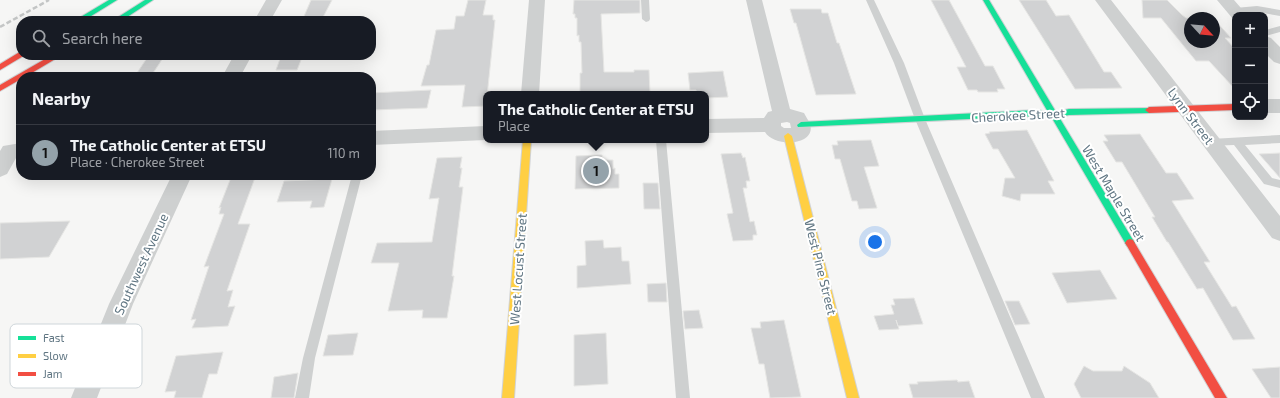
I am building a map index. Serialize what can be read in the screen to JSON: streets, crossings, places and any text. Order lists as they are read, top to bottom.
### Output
{
  "streets": {
    "main road": [
      "Cherokee Street",
      "West Maple Street",
      "West Pine Street",
      "West Locust Street"
    ],
    "street": ["Lynn Street", "Southwest Avenue"]
  },
  "crossings": [
    ["Cherokee Street", "Lynn Street"],
    ["Cherokee Street", "West Maple Street"],
    ["Cherokee Street", "West Pine Street"]
  ],
  "legend": ["Fast", "Slow", "Jam"],
  "north": "bottom right",
  "page": {
    "map_buttons": ["+", "−"],
    "search": "Search here",
    "heading": "Nearby",
    "popup": ["The Catholic Center at ETSU", "Place"],
    "list": [
      {
        "mark": "1",
        "name": "The Catholic Center at ETSU",
        "note": "Place · Cherokee Street",
        "value": "110 m"
      }
    ],
    "pins": "1"
  }
}
